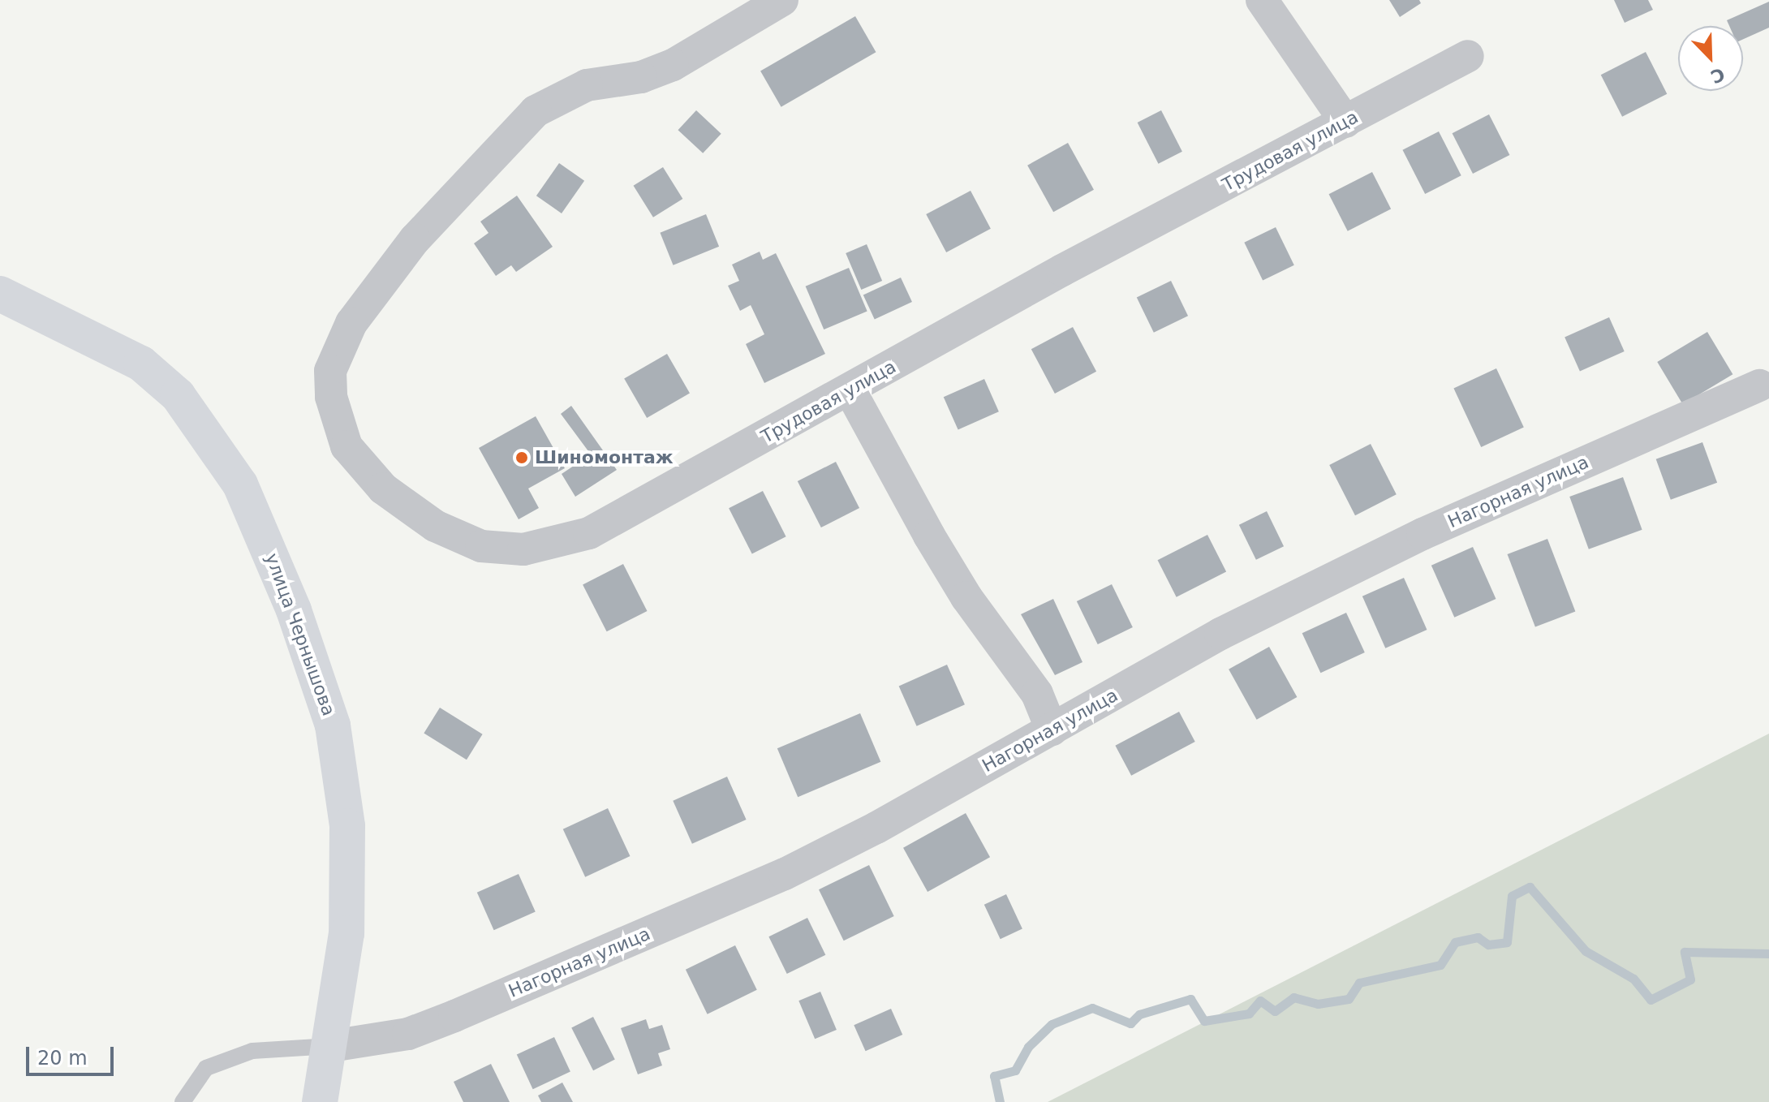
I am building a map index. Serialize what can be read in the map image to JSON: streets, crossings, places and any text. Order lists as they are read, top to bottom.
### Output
{
  "streets": {
    "main road": ["улица Чернышова"],
    "street": ["Трудовая улица", "Нагорная улица"]
  },
  "crossings": [
    ["Нагорная улица", "улица Чернышова"]
  ],
  "places": ["Шиномонтаж"],
  "scale_bar": "20 m",
  "north": "bottom right"
}
